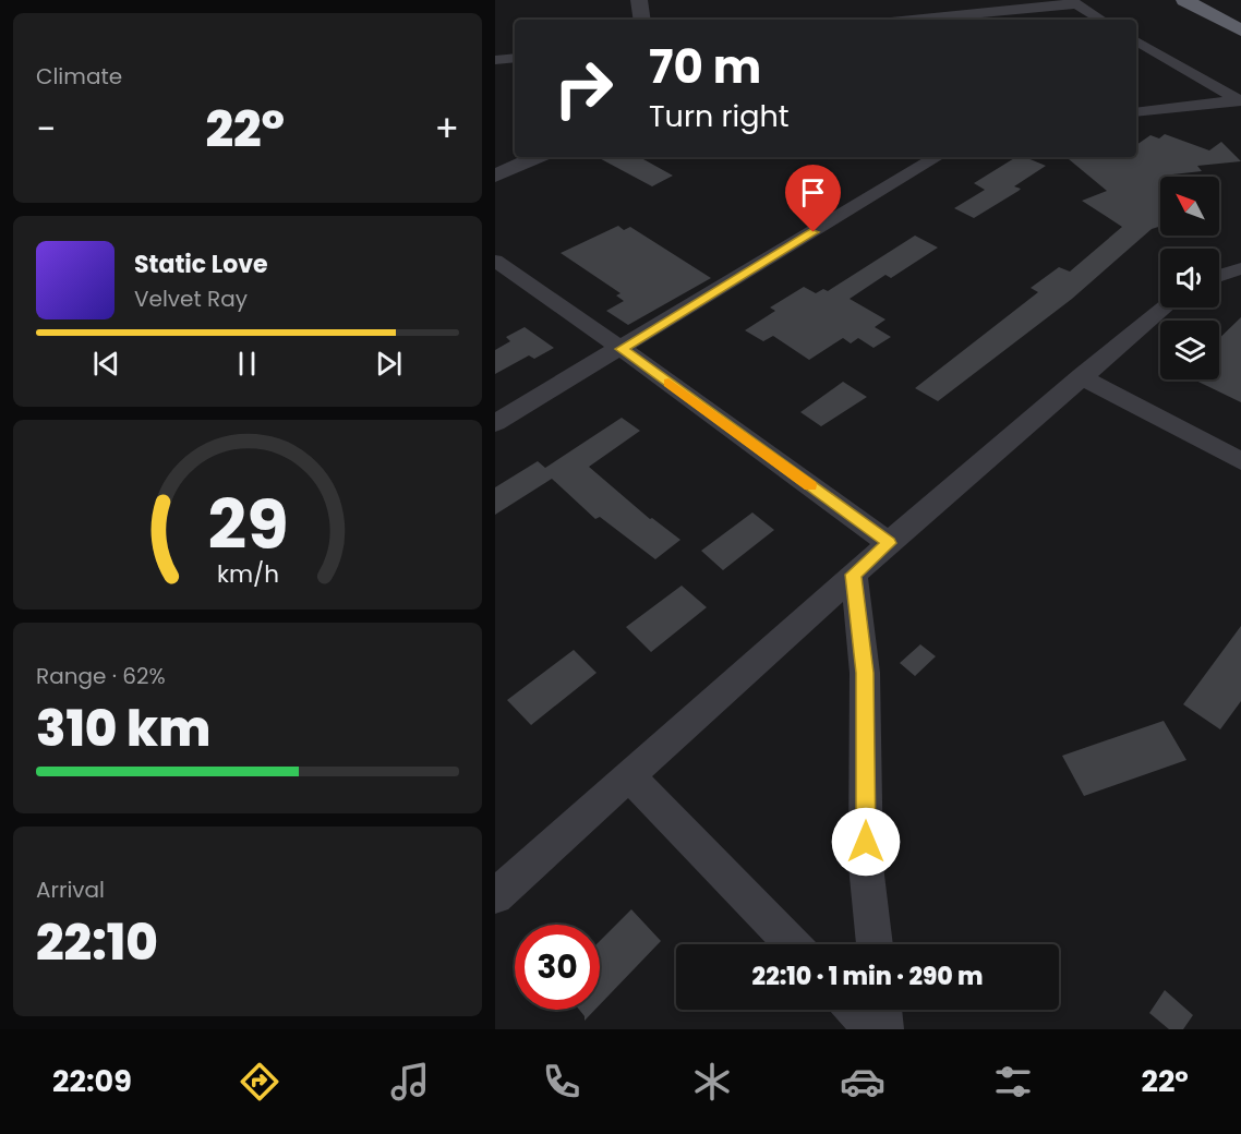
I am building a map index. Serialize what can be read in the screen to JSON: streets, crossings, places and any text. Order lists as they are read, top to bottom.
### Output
{
  "north": "top left",
  "page": {
    "tile": [
      "Climate",
      ["Range · 62%", "310 km"],
      ["Arrival", "22:10"]
    ],
    "turn": ["70 m", "Turn right"],
    "heat": ["−", "22°", "+"],
    "song": ["Static Love", "Velvet Ray"],
    "limit": "30",
    "trip": "22:10 · 1 min · 290 m",
    "tabs": ["22:09", "22°"],
    "gauge": ["29", "km/h"]
  }
}
